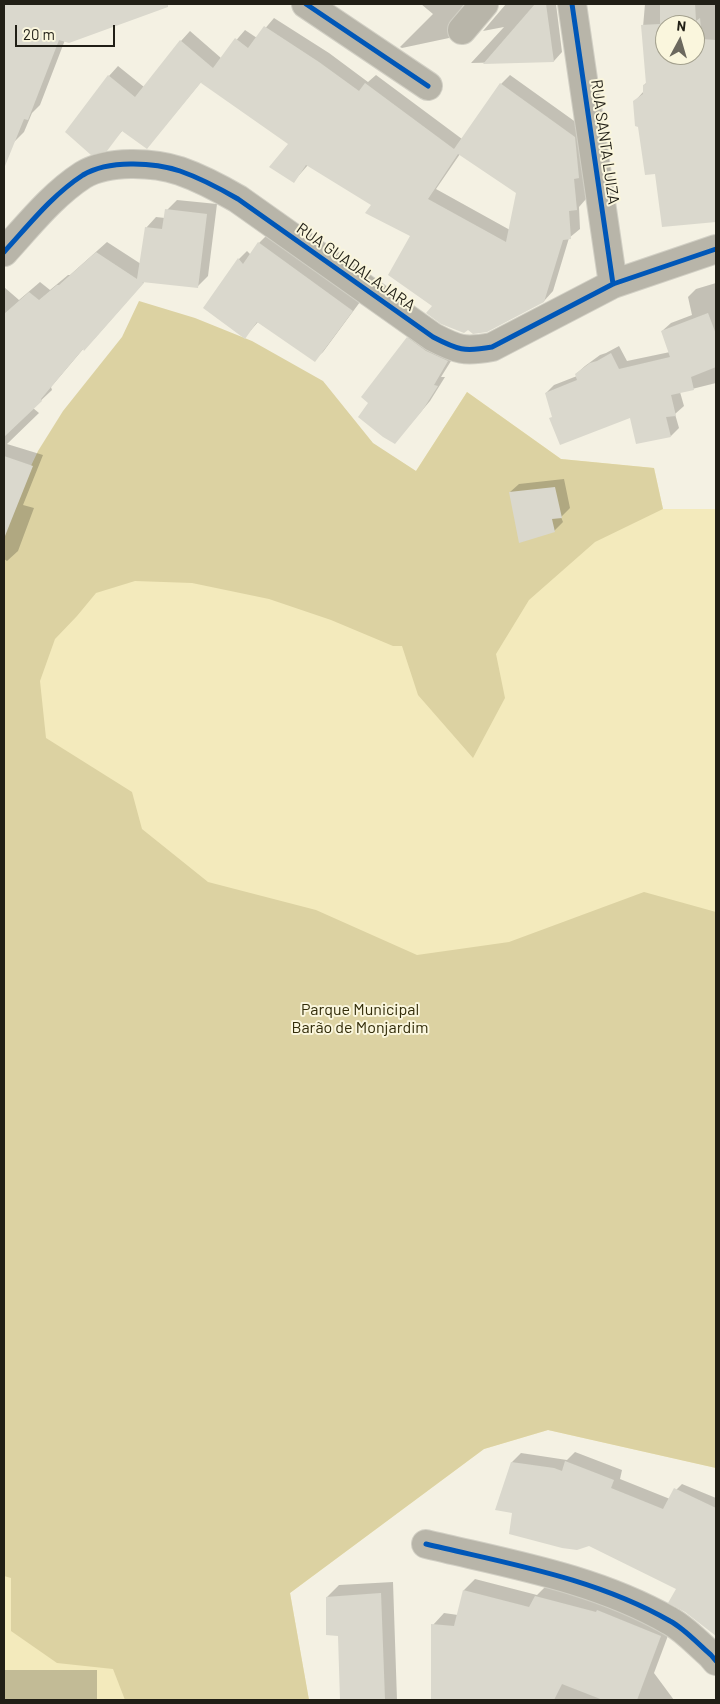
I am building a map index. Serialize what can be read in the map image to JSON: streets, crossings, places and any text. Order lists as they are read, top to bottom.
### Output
{
  "streets": {
    "street": ["RUA SANTA LUIZA", "RUA GUADALAJARA"]
  },
  "crossings": [
    ["RUA SANTA LUIZA", "RUA GUADALAJARA"]
  ],
  "parks": ["Parque Municipal Barão de Monjardim"],
  "scale_bar": "20 m",
  "north": "top"
}
